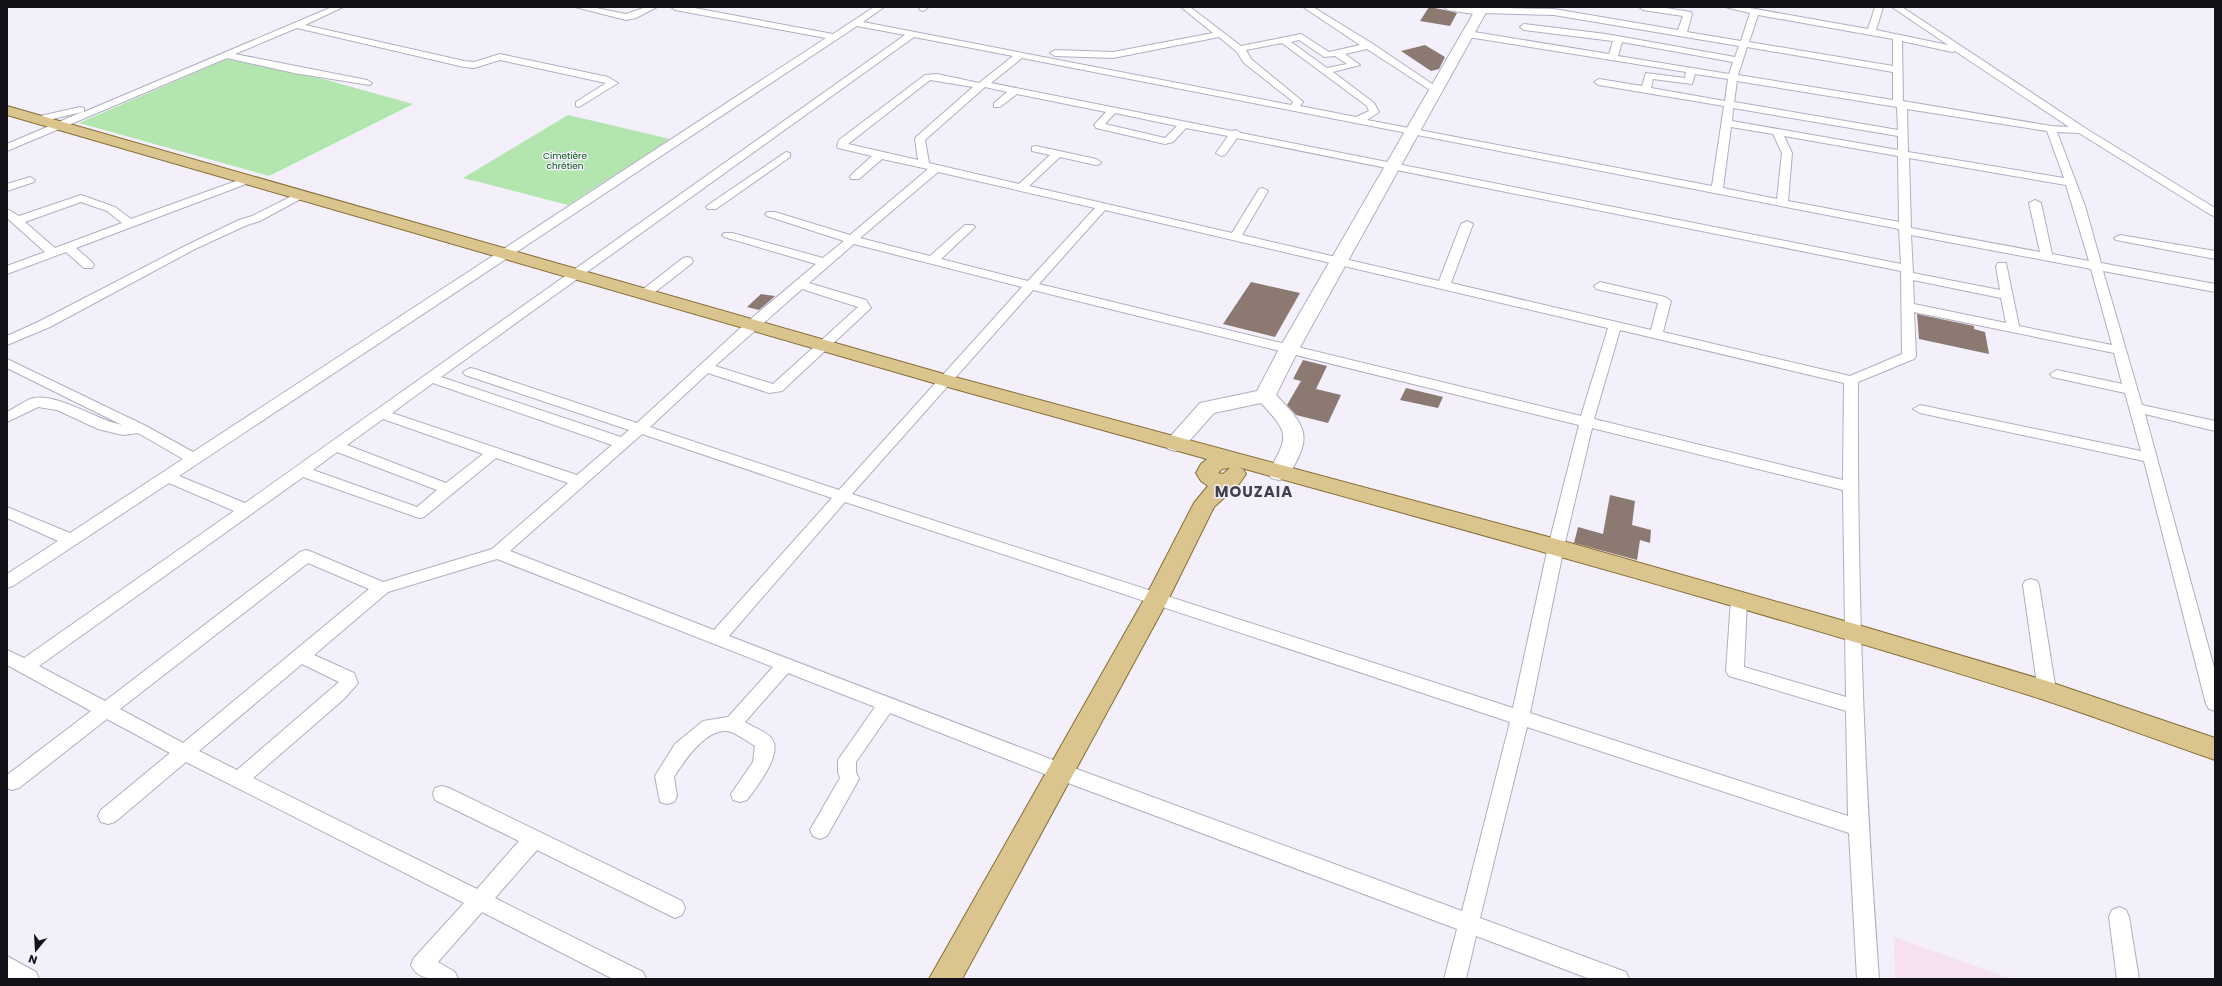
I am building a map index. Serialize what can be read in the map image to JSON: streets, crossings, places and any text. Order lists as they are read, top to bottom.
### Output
{
  "districts": ["MOUZAIA"],
  "parks": ["Cimetière chrétien"],
  "north": "bottom"
}
